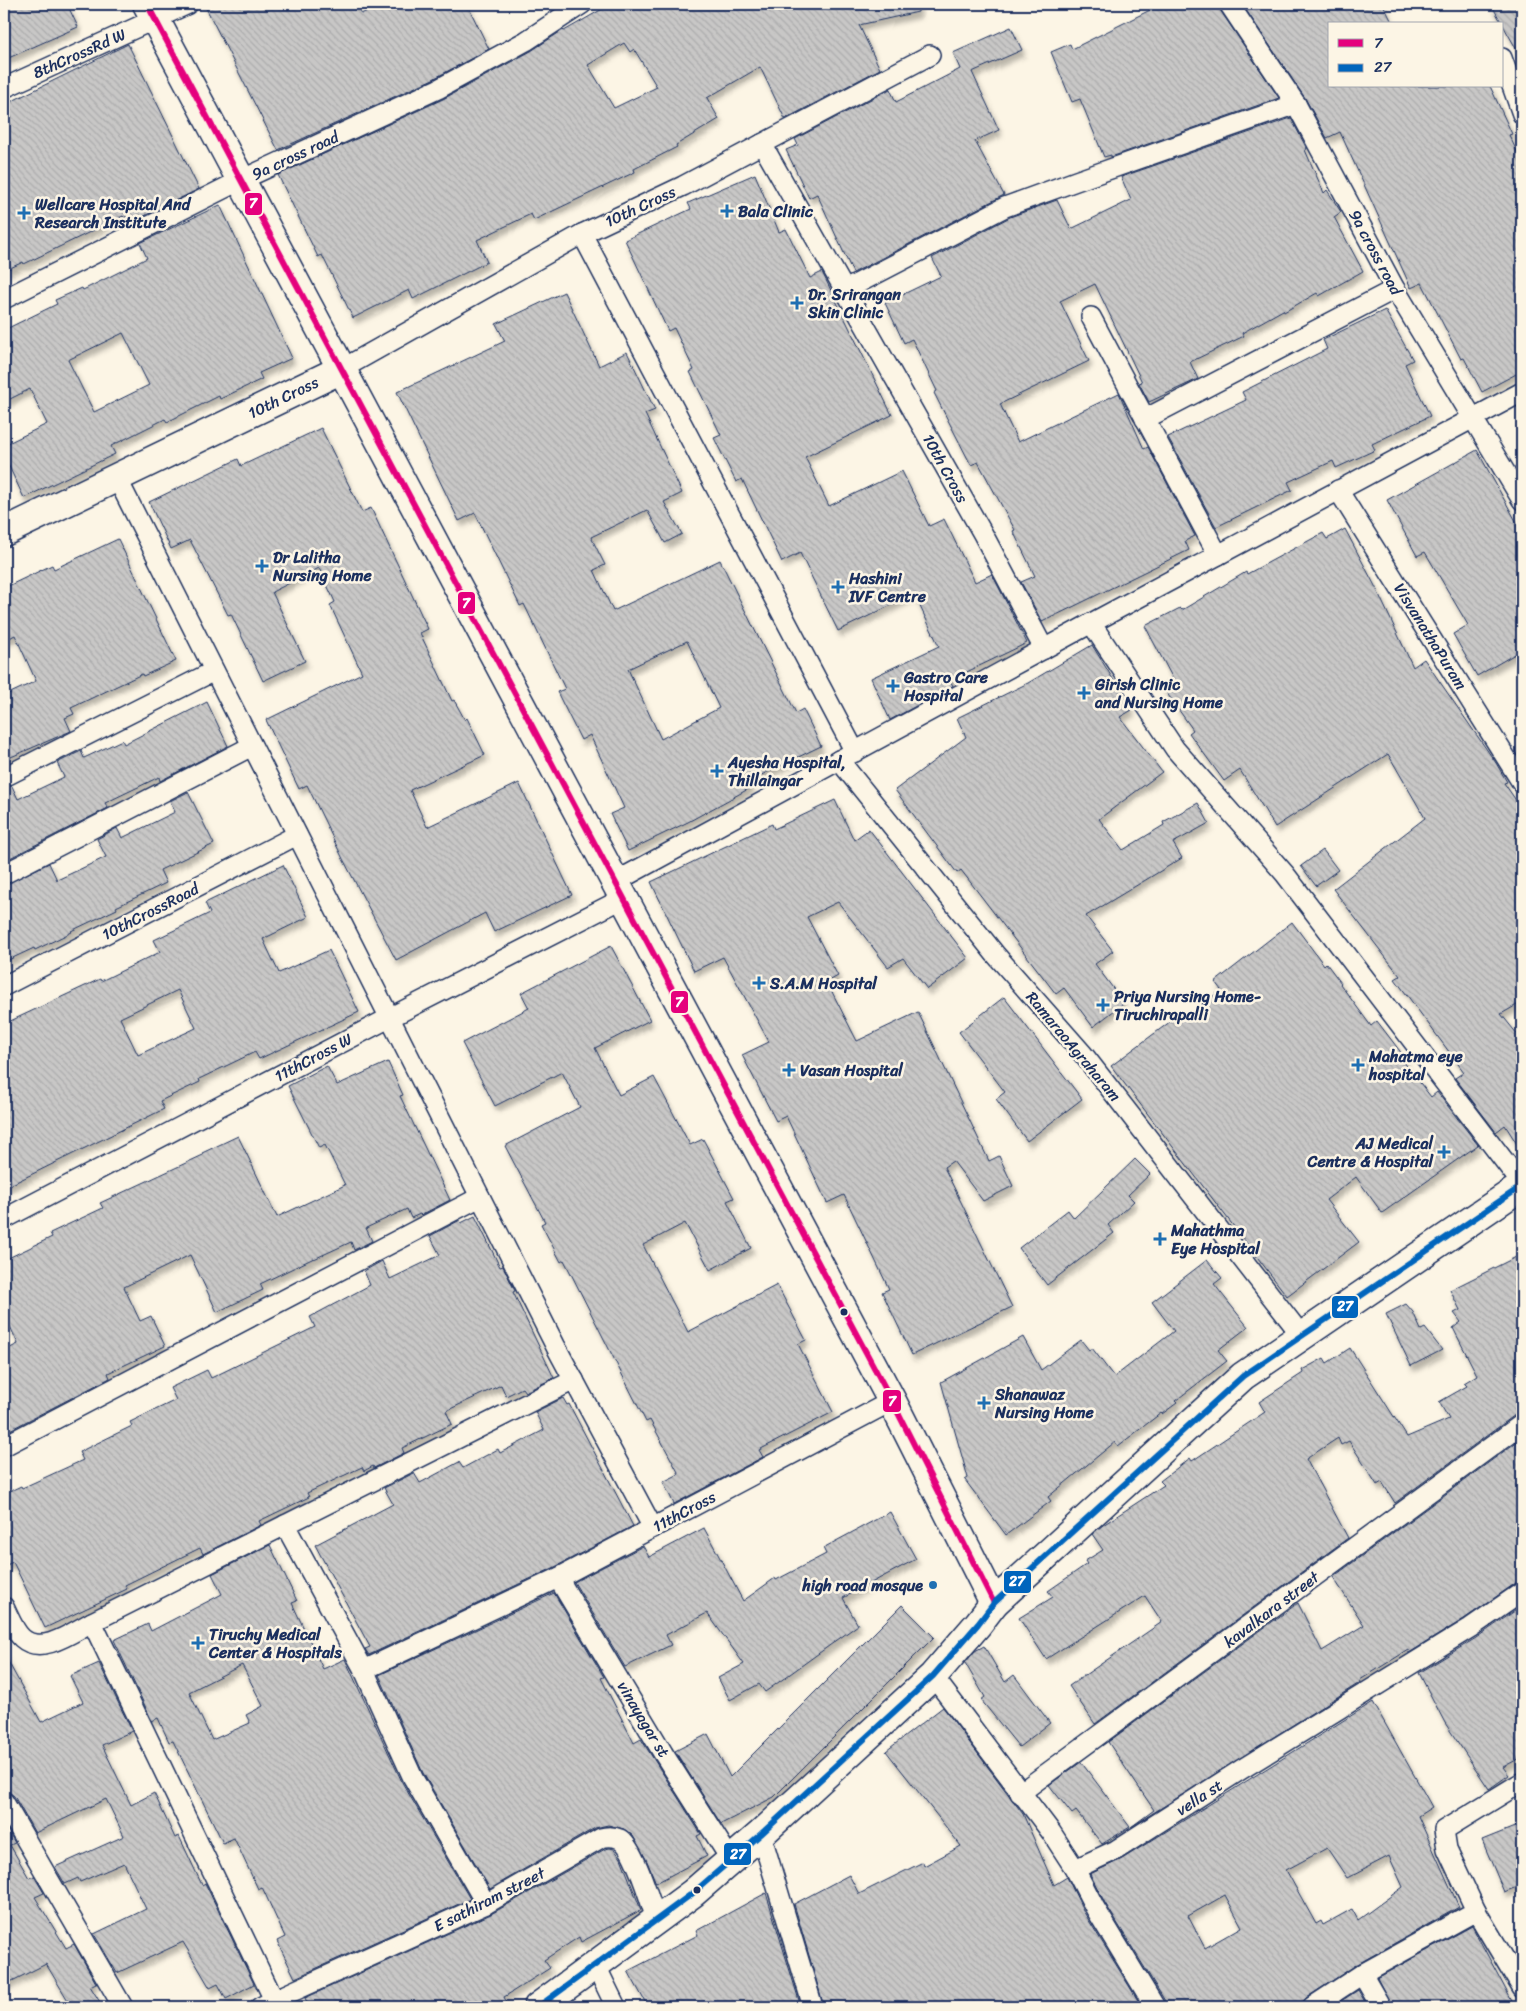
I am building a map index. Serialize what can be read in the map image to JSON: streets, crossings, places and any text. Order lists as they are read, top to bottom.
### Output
{
  "streets": {
    "street": [
      "8thCrossRd W",
      "9a cross road",
      "10th Cross",
      "VisvanathaPuram",
      "10thCrossRoad",
      "RamaraoAgraharam",
      "11thCross W",
      "11thCross",
      "kavalkara street",
      "vinayagar st",
      "vella st",
      "E sathiram street"
    ]
  },
  "crossings": [
    ["9a cross road", "11thCross W"],
    ["10th Cross", "RamaraoAgraharam"],
    ["10th Cross", "11thCross W"],
    ["VisvanathaPuram", "11thCross W"],
    ["RamaraoAgraharam", "11thCross W"],
    ["11thCross", "vinayagar st"]
  ],
  "places": {
    "health": [
      "Bala Clinic",
      "Wellcare Hospital And Research Institute",
      "Dr. Srirangan Skin Clinic",
      "Dr Lalitha Nursing Home",
      "Hashini IVF Centre",
      "Gastro Care Hospital",
      "Girish Clinic and Nursing Home",
      "Ayesha Hospital, Thillaingar",
      "S.A.M Hospital",
      "Priya Nursing Home- Tiruchirapalli",
      "Mahatma eye hospital",
      "Vasan Hospital",
      "AJ Medical Centre & Hospital",
      "Mahathma Eye Hospital",
      "Shanawaz Nursing Home",
      "Tiruchy Medical Center & Hospitals"
    ],
    "other": ["high road mosque"]
  },
  "lines": ["transit line 7", "transit line 27"],
  "legend": ["7", "27"]
}
